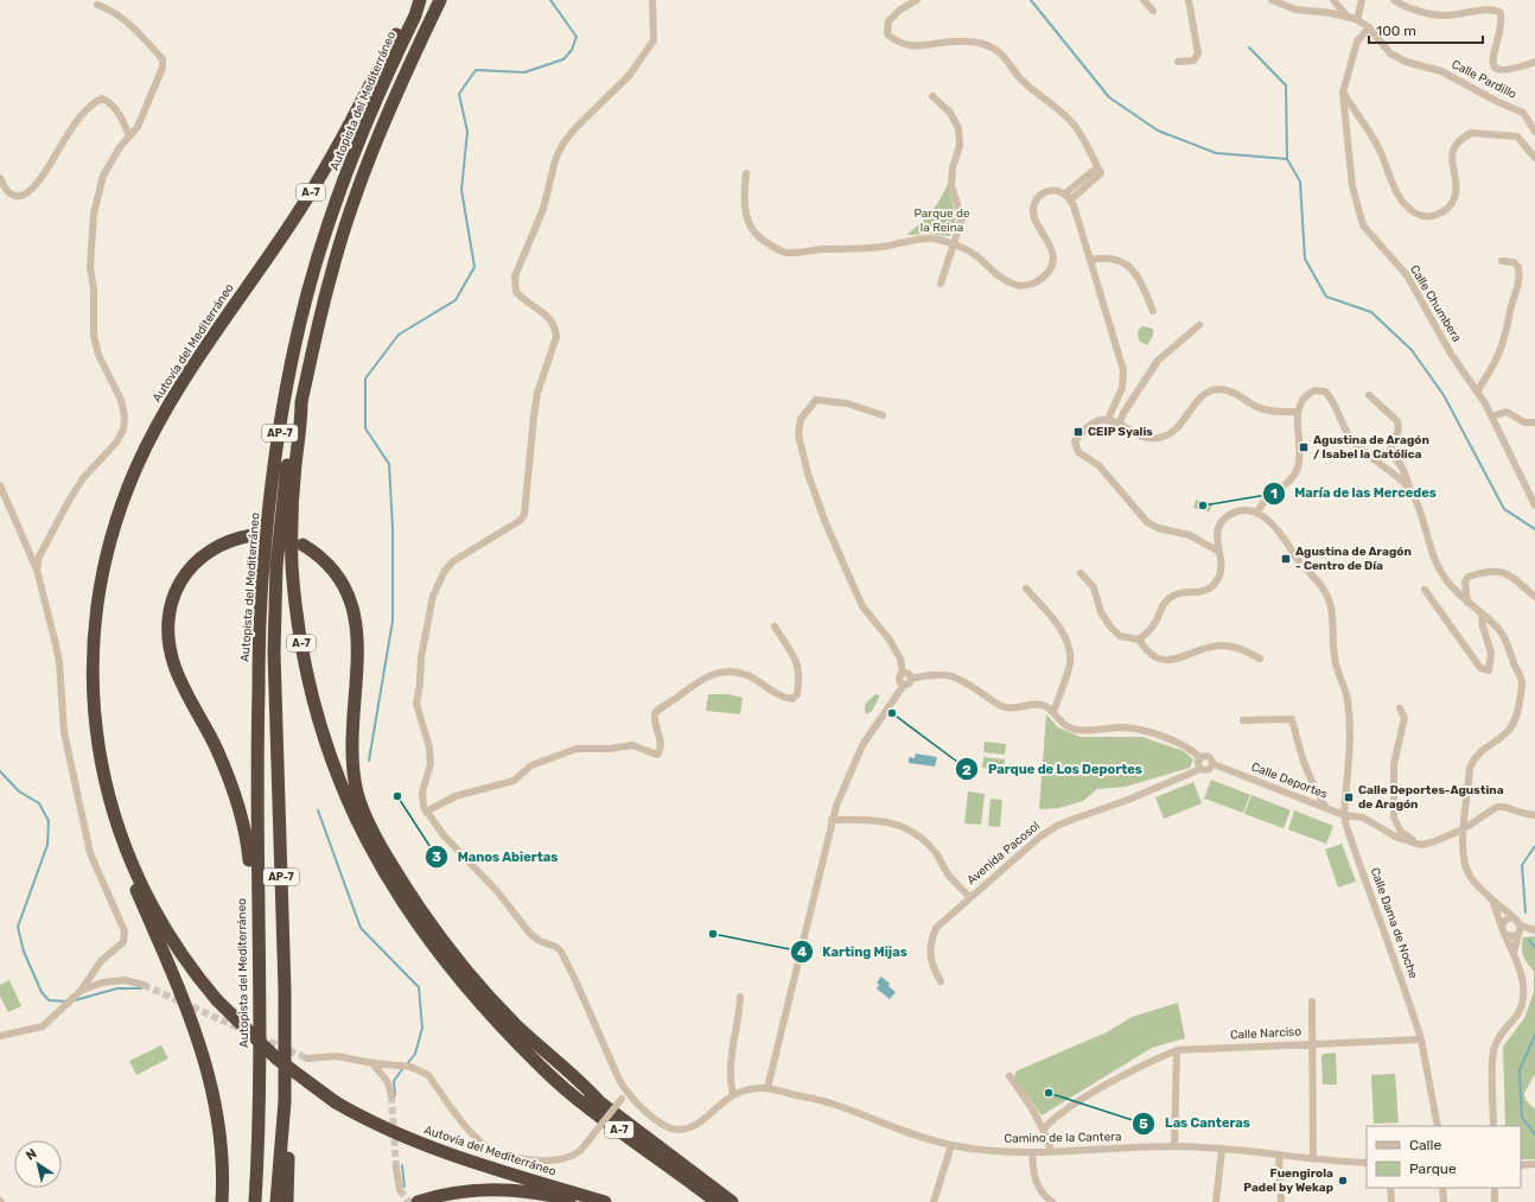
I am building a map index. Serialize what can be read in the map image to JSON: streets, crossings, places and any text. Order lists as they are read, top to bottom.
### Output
{
  "streets": {
    "highway": [
      "Autopista del Mediterráneo",
      "A-7",
      "Autovía del Mediterráneo",
      "AP-7"
    ],
    "street": [
      "Calle Pardillo",
      "Calle Chumbera",
      "Calle Deportes",
      "Avenida Pacosol",
      "Calle Dama de Noche",
      "Calle Narciso",
      "Camino de la Cantera"
    ]
  },
  "crossings": [
    ["Calle Pardillo", "Calle Chumbera"],
    ["Autopista del Mediterráneo", "A-7"],
    ["Autopista del Mediterráneo", "Autovía del Mediterráneo"],
    ["Calle Deportes", "Avenida Pacosol"],
    ["Calle Deportes", "Calle Dama de Noche"],
    ["Calle Dama de Noche", "Calle Narciso"]
  ],
  "parks": ["Parque de la Reina"],
  "places": {
    "transit": [
      "CEIP Syalis",
      "Agustina de Aragón / Isabel la Católica",
      "Agustina de Aragón - Centro de Día",
      "Calle Deportes-Agustina de Aragón"
    ],
    "other": [
      "María de las Mercedes",
      "Parque de Los Deportes",
      "Manos Abiertas",
      "Karting Mijas",
      "Las Canteras",
      "Fuengirola Padel by Wekap"
    ]
  },
  "legend": ["Calle", "Parque"],
  "scale_bar": "100 m",
  "north": "top left"
}
